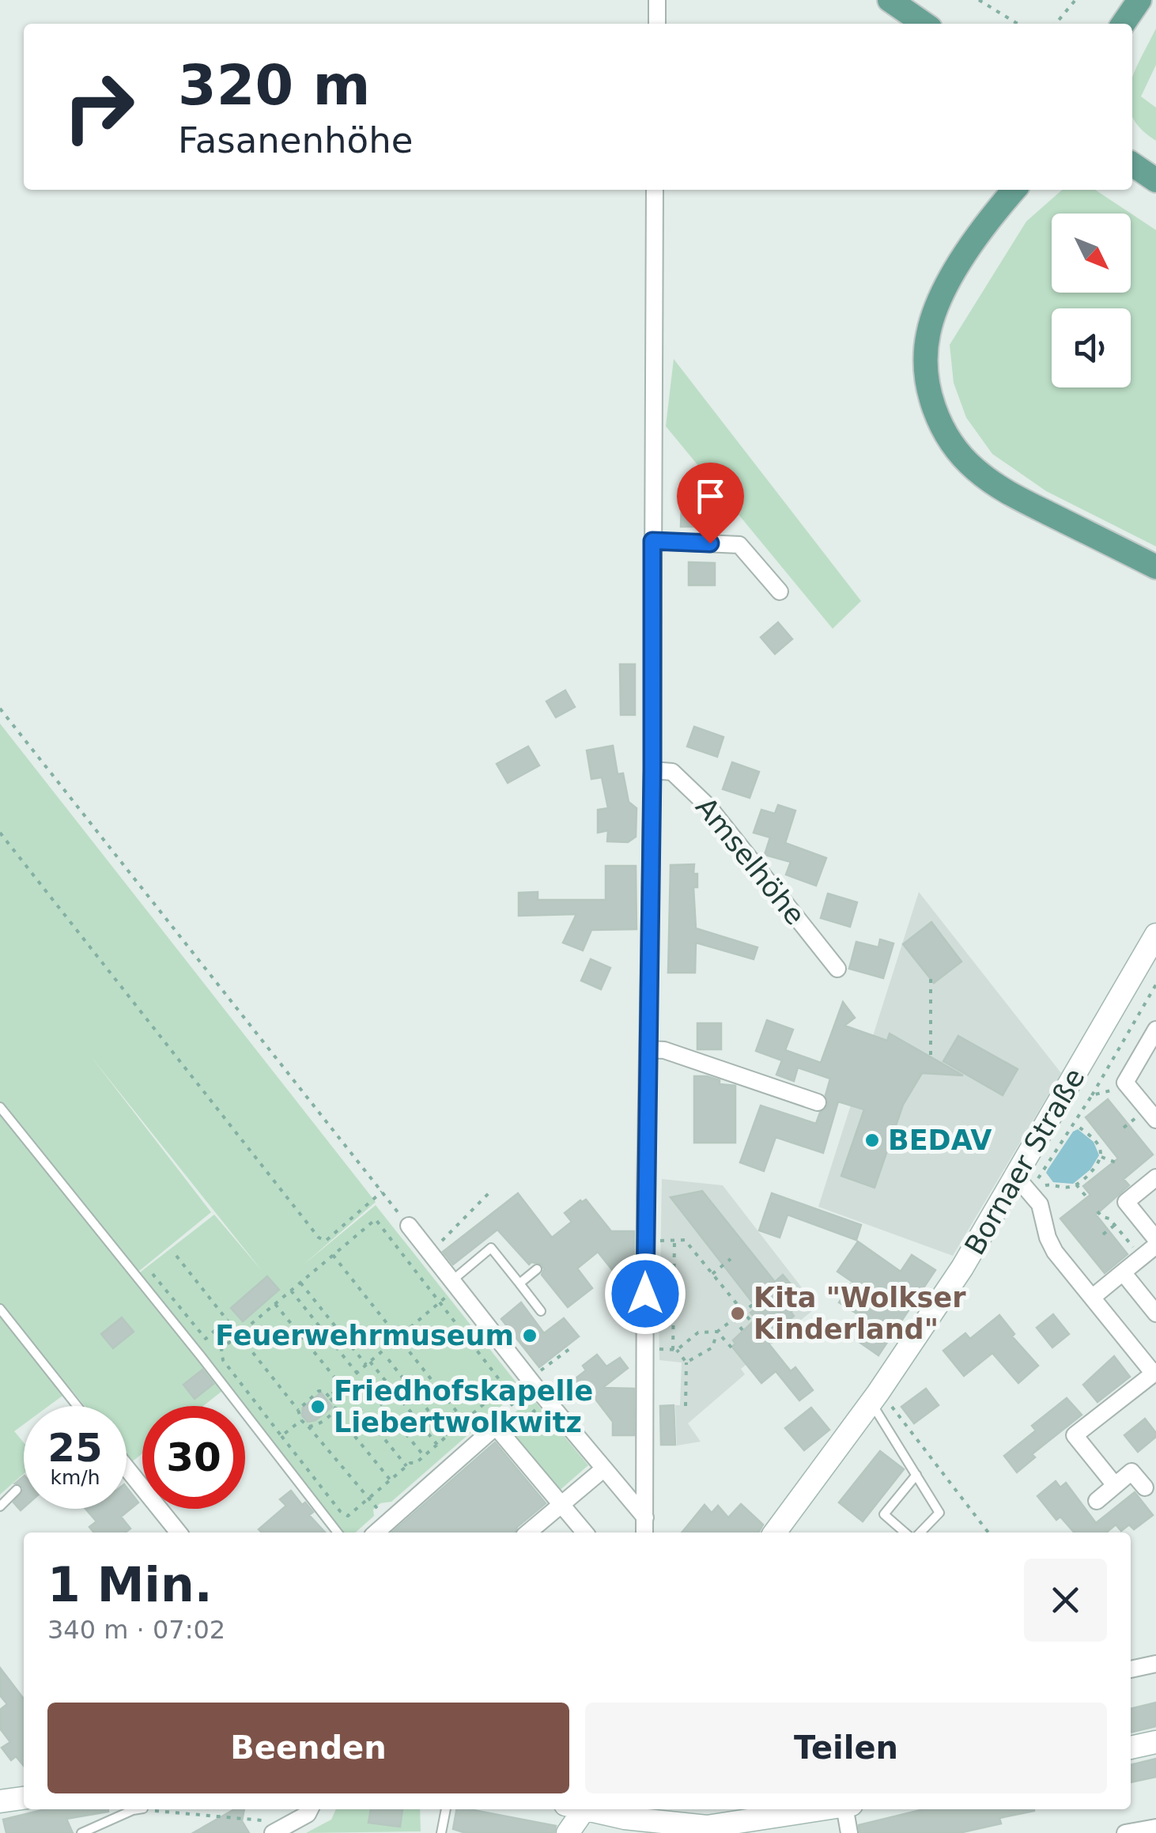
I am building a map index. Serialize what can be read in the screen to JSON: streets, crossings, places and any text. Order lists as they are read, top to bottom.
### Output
{
  "streets": {
    "main road": ["Bornaer Straße"],
    "street": ["Amselhöhe"]
  },
  "places": [
    "BEDAV",
    "Kita \"Wolkser Kinderland\"",
    "Feuerwehrmuseum",
    "Friedhofskapelle Liebertwolkwitz"
  ],
  "north": "bottom right",
  "page": {
    "turn": ["320 m", "Fasanenhöhe"],
    "speed": "25 km/h",
    "limit": "30",
    "heading": ["1 Min.", "340 m · 07:02"],
    "buttons": ["Beenden", "Teilen"]
  }
}
